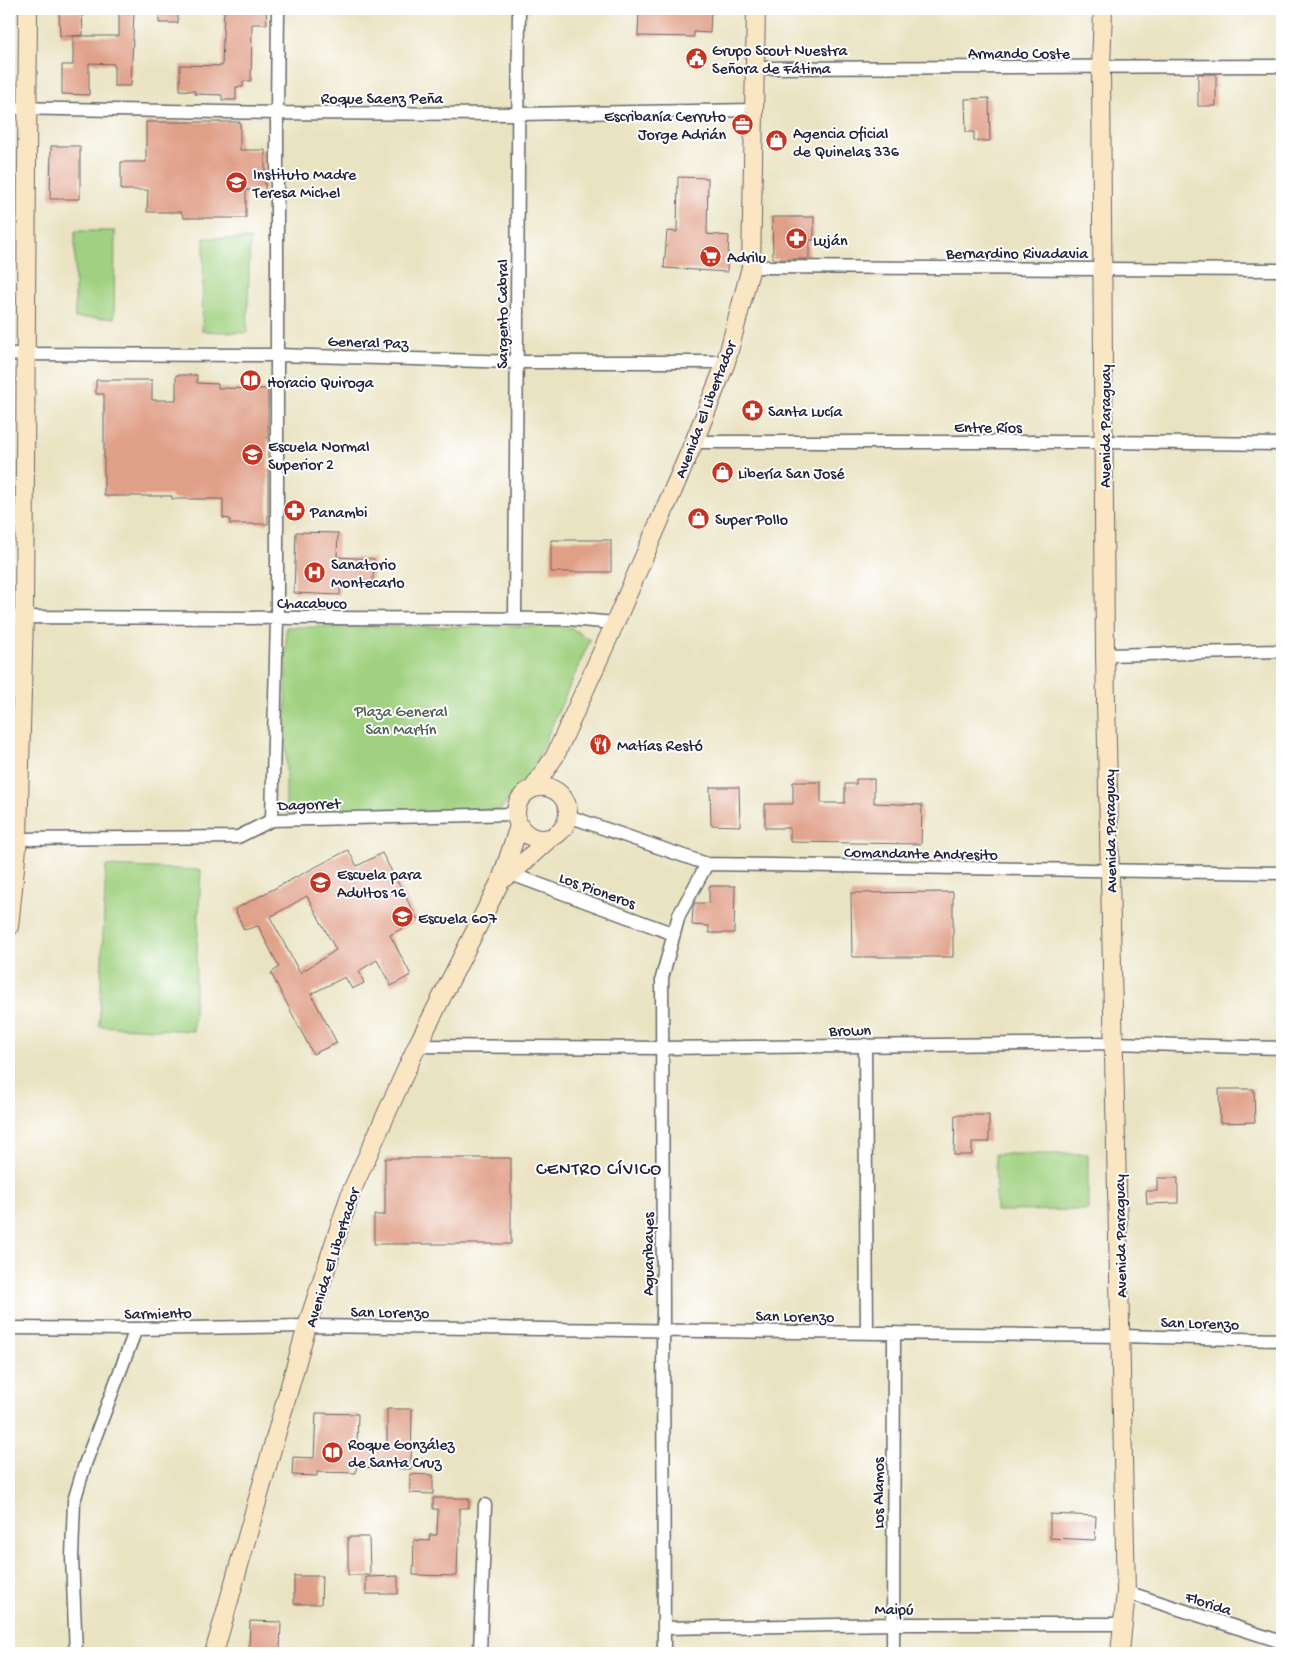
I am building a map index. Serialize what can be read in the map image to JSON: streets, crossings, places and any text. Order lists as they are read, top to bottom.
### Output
{
  "streets": {
    "main road": ["Avenida El Libertador", "Avenida Paraguay"],
    "street": [
      "Armando Coste",
      "Roque Saenz Peña",
      "Bernardino Rivadavia",
      "Sargento Cabral",
      "General Paz",
      "Entre Ríos",
      "Chacabuco",
      "Dagorret",
      "Comandante Andresito",
      "Los Pioneros",
      "Brown",
      "Aguaribayes",
      "San Lorenzo",
      "Sarmiento",
      "Los Alamos",
      "Florida",
      "Maipú"
    ]
  },
  "crossings": [
    ["Armando Coste", "Avenida El Libertador"],
    ["Armando Coste", "Avenida Paraguay"],
    ["Roque Saenz Peña", "Sargento Cabral"],
    ["Roque Saenz Peña", "Avenida El Libertador"],
    ["Bernardino Rivadavia", "Avenida El Libertador"],
    ["Bernardino Rivadavia", "Avenida Paraguay"],
    ["Sargento Cabral", "General Paz"],
    ["Sargento Cabral", "Chacabuco"],
    ["General Paz", "Avenida El Libertador"],
    ["Avenida El Libertador", "Entre Ríos"],
    ["Avenida El Libertador", "Chacabuco"],
    ["Avenida El Libertador", "Dagorret"],
    ["Avenida El Libertador", "Comandante Andresito"],
    ["Avenida El Libertador", "Los Pioneros"],
    ["Avenida El Libertador", "Brown"],
    ["Avenida El Libertador", "San Lorenzo"],
    ["Avenida El Libertador", "Sarmiento"],
    ["Entre Ríos", "Avenida Paraguay"],
    ["Avenida Paraguay", "Comandante Andresito"],
    ["Avenida Paraguay", "Brown"],
    ["Avenida Paraguay", "San Lorenzo"],
    ["Avenida Paraguay", "Florida"],
    ["Avenida Paraguay", "Maipú"],
    ["Dagorret", "Comandante Andresito"],
    ["Comandante Andresito", "Aguaribayes"],
    ["Los Pioneros", "Aguaribayes"],
    ["Brown", "Aguaribayes"],
    ["Aguaribayes", "San Lorenzo"],
    ["Aguaribayes", "Maipú"],
    ["San Lorenzo", "Sarmiento"],
    ["San Lorenzo", "Los Alamos"],
    ["Los Alamos", "Maipú"]
  ],
  "districts": ["CENTRO CÍVICO"],
  "parks": ["Plaza General San Martín"],
  "places": {
    "public building": ["Grupo Scout Nuestra Señora de Fátima"],
    "office": ["Escribanía Cerruto Jorge Adrián"],
    "shop": ["Agencia Oficial de Quinelas 336", "Libería San José", "Super Pollo"],
    "school or university": [
      "Instituto Madre Teresa Michel",
      "Escuela Normal Superior 2",
      "Escuela para Adultos 16",
      "Escuela 607"
    ],
    "pharmacy": ["Luján", "Santa Lucía", "Panambi"],
    "supermarket": ["Adrilu"],
    "library": ["Horacio Quiroga", "Roque González de Santa Cruz"],
    "hospital": ["Sanatorio Montecarlo"],
    "restaurant": ["Matías Restó"]
  }
}
